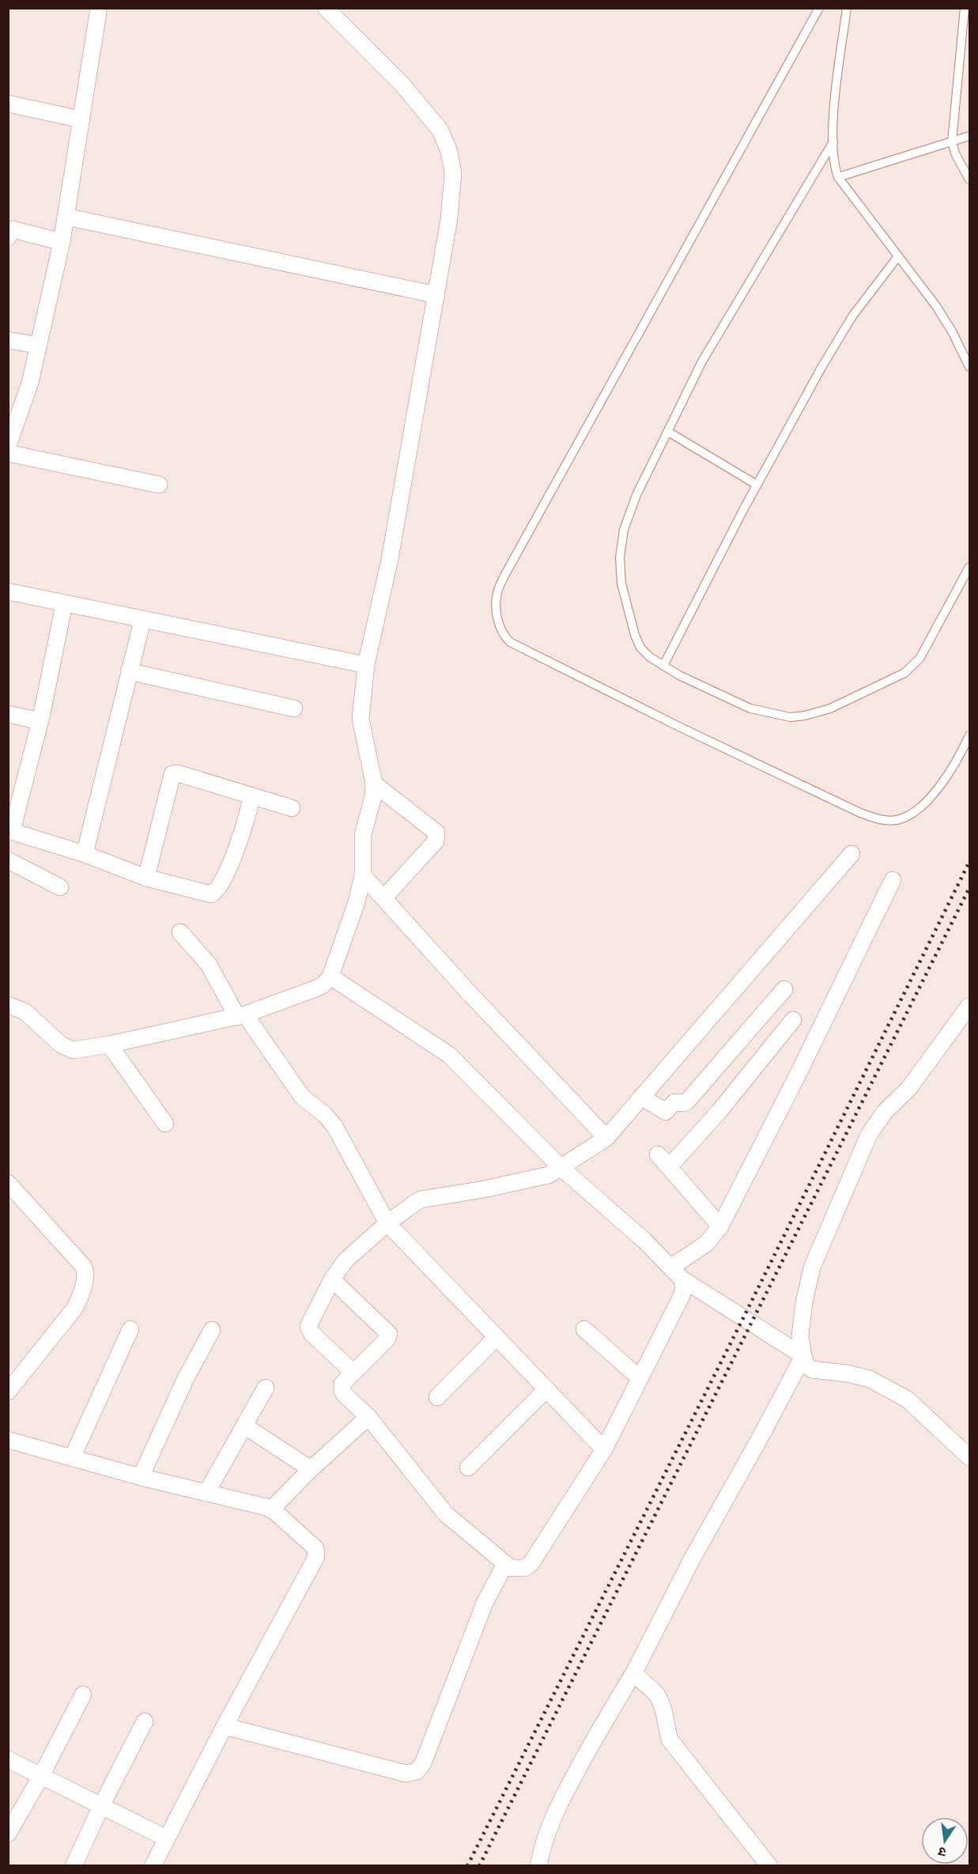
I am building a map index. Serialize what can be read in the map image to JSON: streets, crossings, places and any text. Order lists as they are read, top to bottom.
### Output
{
  "north": "bottom"
}
